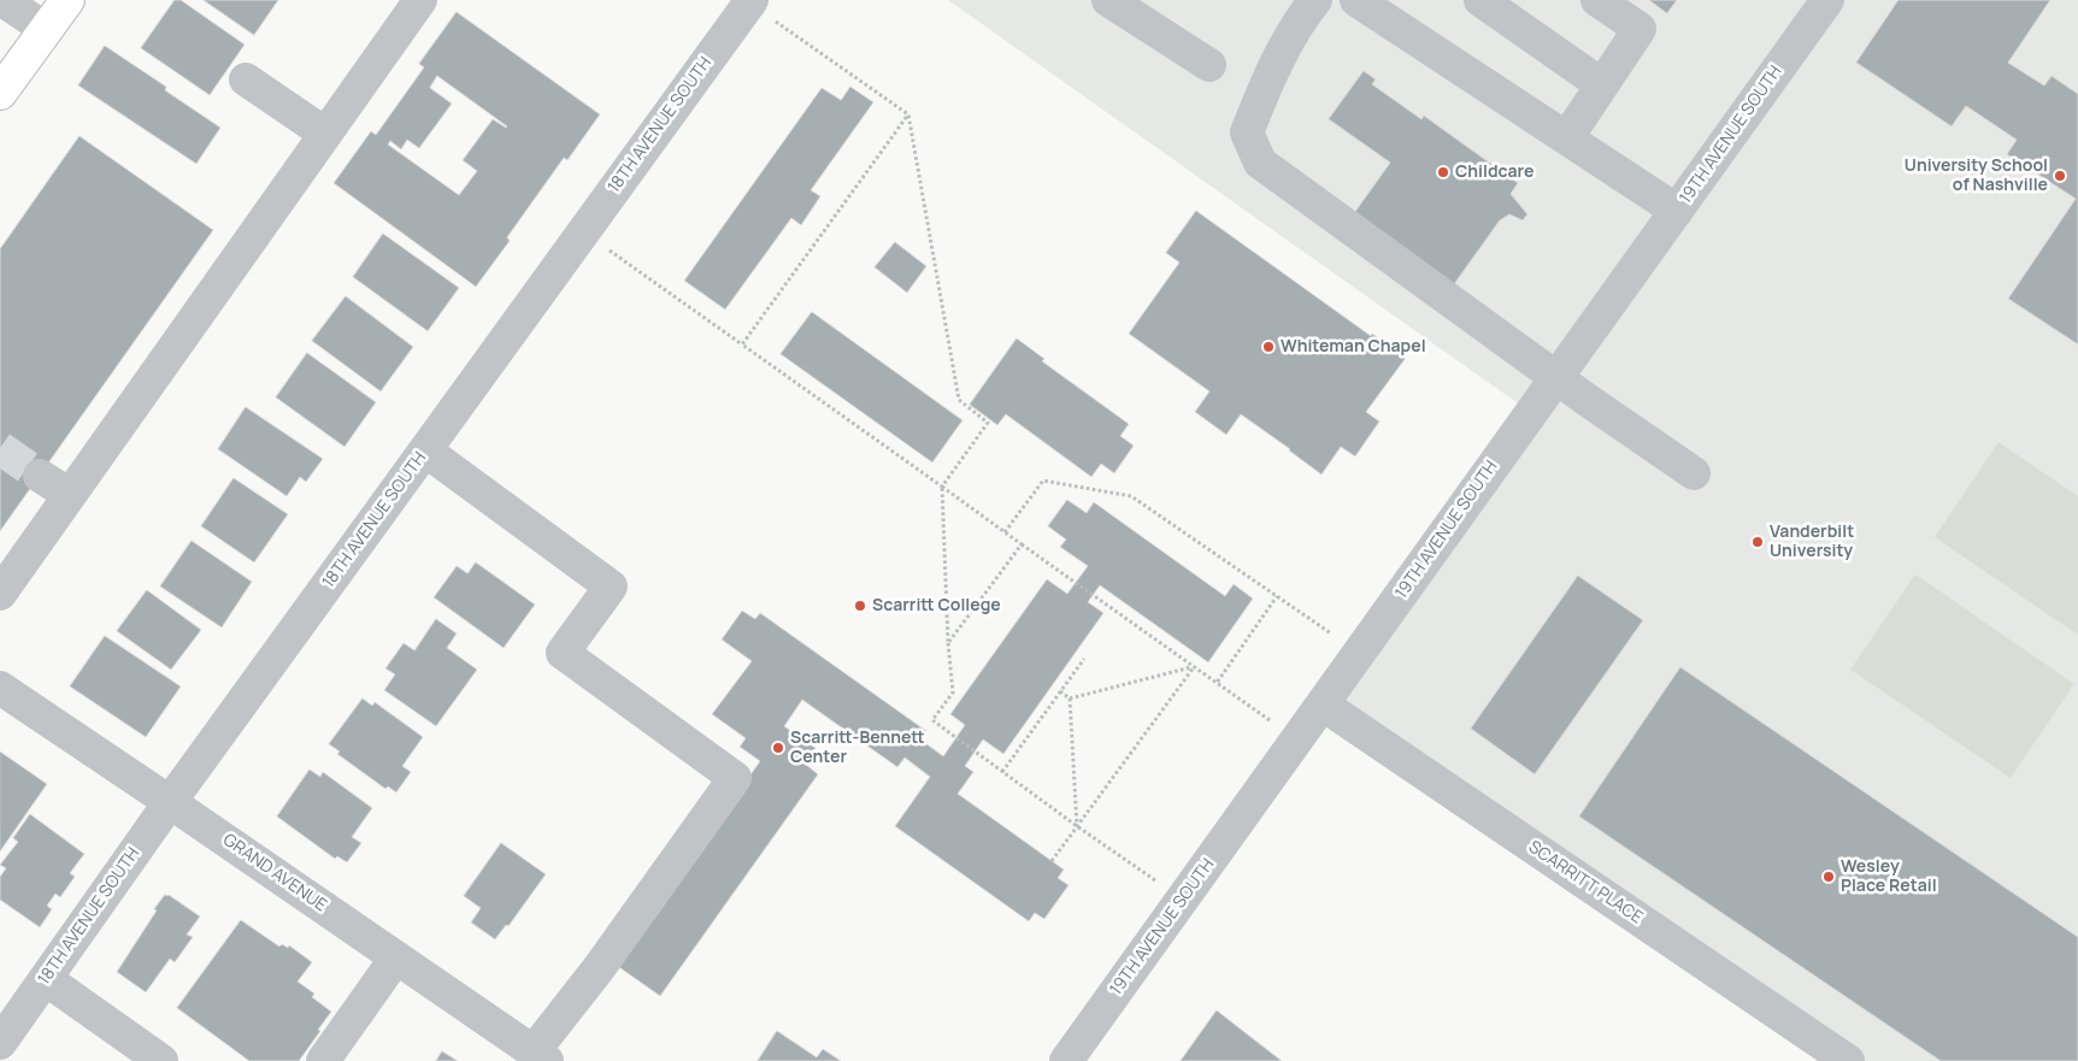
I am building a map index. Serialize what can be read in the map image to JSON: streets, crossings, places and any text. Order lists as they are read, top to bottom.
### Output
{
  "streets": {
    "street": [
      "18TH AVENUE SOUTH",
      "19TH AVENUE SOUTH",
      "GRAND AVENUE",
      "SCARRITT PLACE"
    ]
  },
  "crossings": [
    ["18TH AVENUE SOUTH", "GRAND AVENUE"],
    ["19TH AVENUE SOUTH", "SCARRITT PLACE"]
  ],
  "places": [
    "Childcare",
    "University School of Nashville",
    "Whiteman Chapel",
    "Vanderbilt University",
    "Scarritt College",
    "Scarritt-Bennett Center",
    "Wesley Place Retail"
  ]
}
